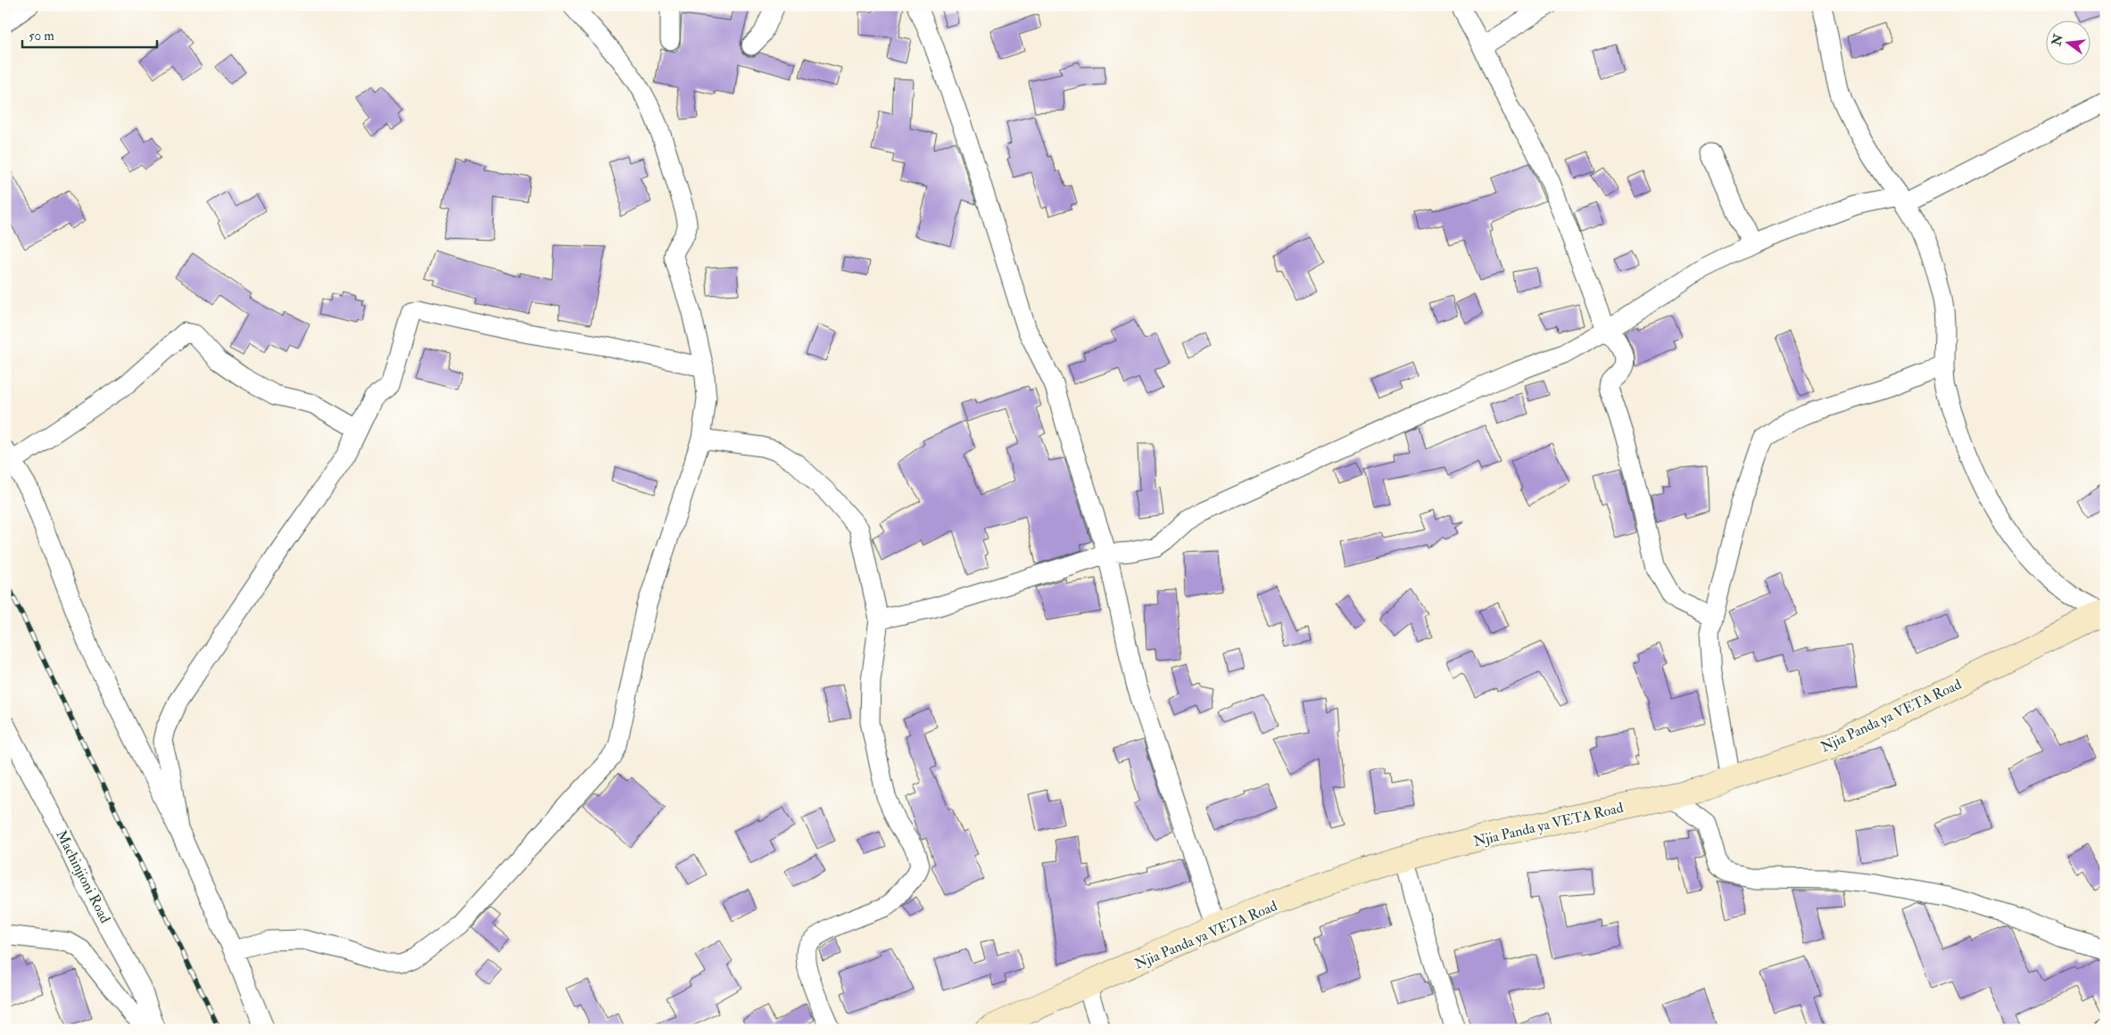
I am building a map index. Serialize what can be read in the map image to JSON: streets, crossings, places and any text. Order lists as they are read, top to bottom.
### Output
{
  "streets": {
    "street": ["Njia Panda ya VETA Road", "Machinjioni Road"]
  },
  "scale_bar": "50 m",
  "north": "left"
}
